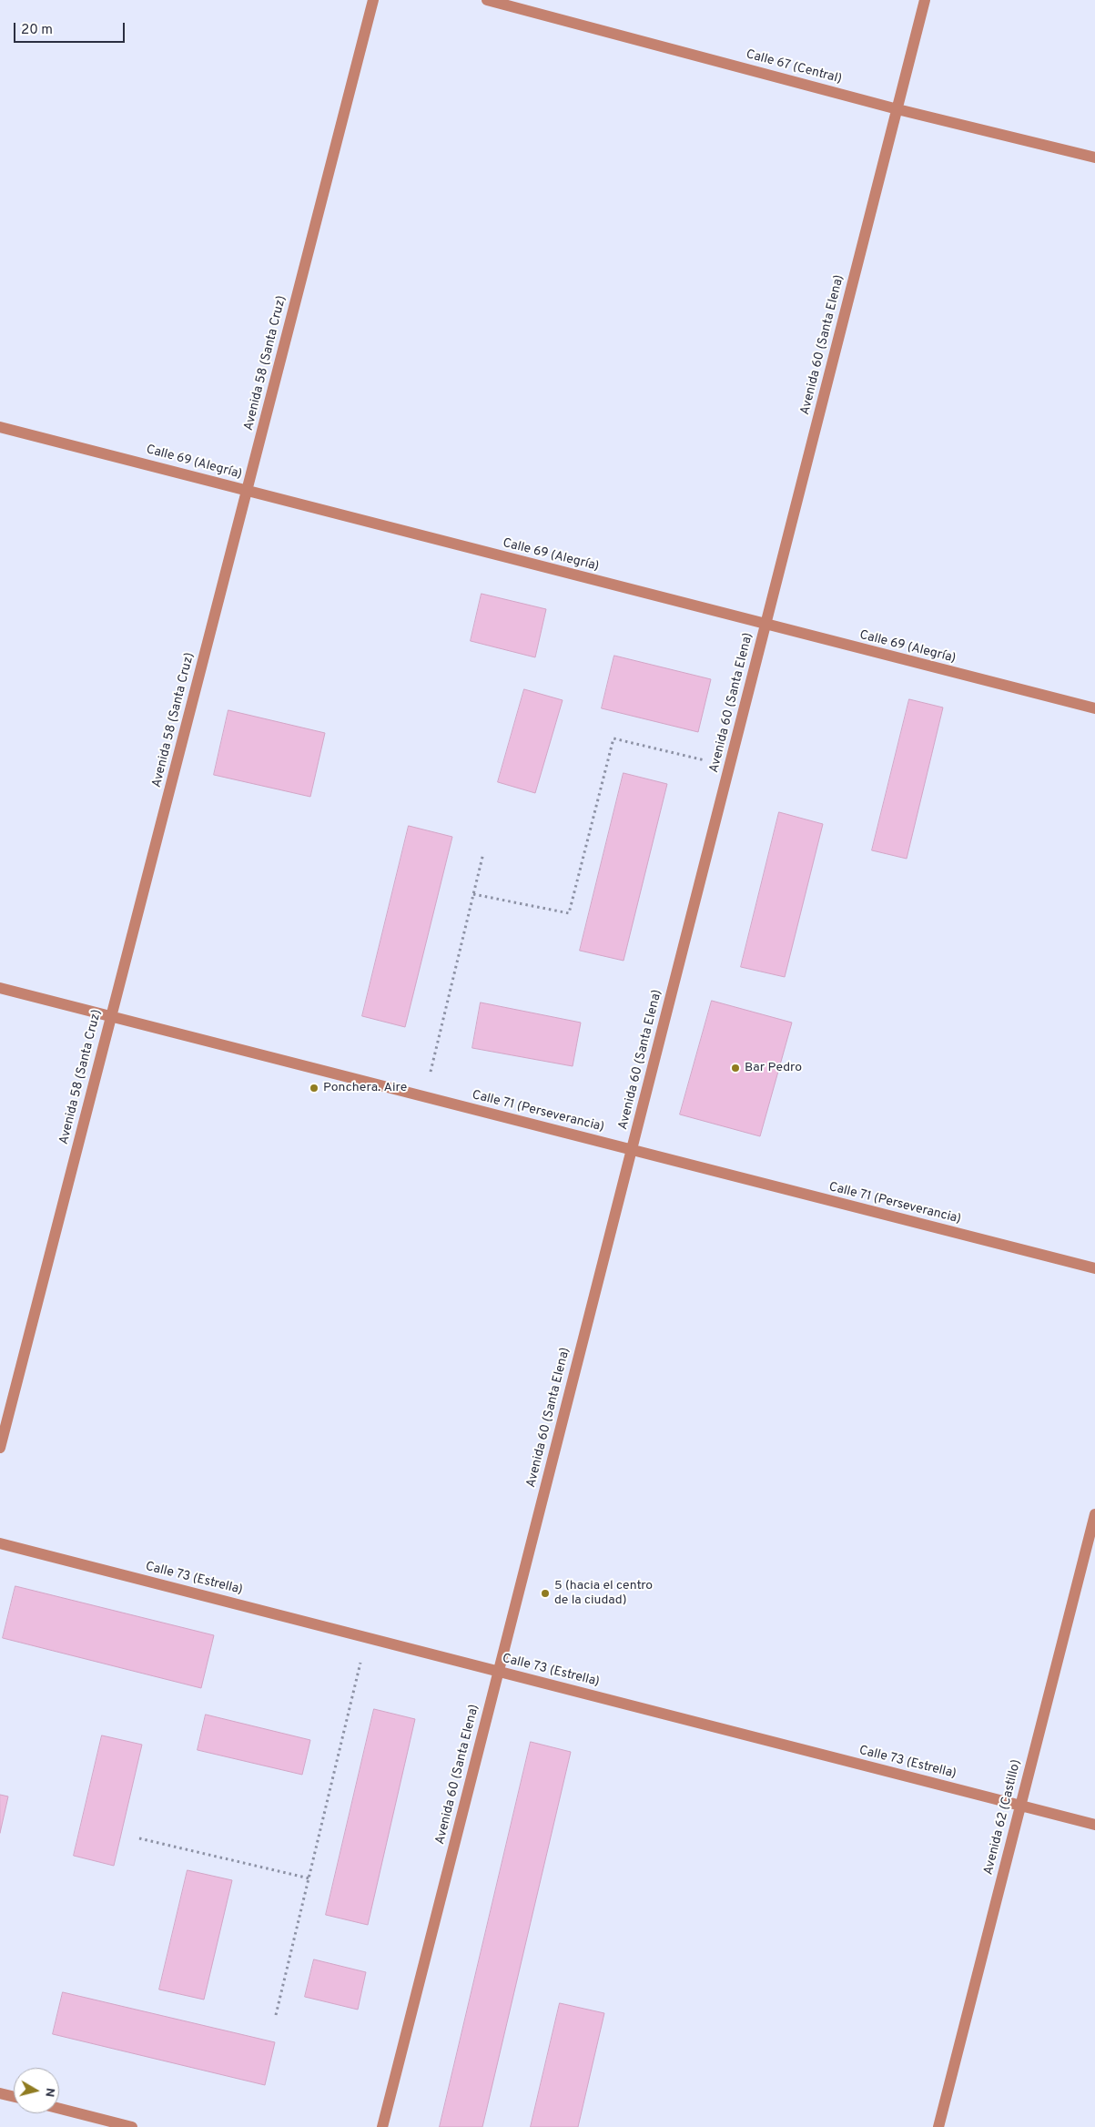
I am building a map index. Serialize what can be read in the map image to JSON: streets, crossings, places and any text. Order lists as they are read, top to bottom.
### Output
{
  "streets": {
    "street": [
      "Calle 67 (Central)",
      "Avenida 60 (Santa Elena)",
      "Avenida 58 (Santa Cruz)",
      "Calle 69 (Alegría)",
      "Calle 71 (Perseverancia)",
      "Calle 73 (Estrella)",
      "Avenida 62 (Castillo)"
    ]
  },
  "crossings": [
    ["Calle 67 (Central)", "Avenida 60 (Santa Elena)"],
    ["Avenida 60 (Santa Elena)", "Calle 69 (Alegría)"],
    ["Avenida 60 (Santa Elena)", "Calle 71 (Perseverancia)"],
    ["Avenida 60 (Santa Elena)", "Calle 73 (Estrella)"],
    ["Avenida 58 (Santa Cruz)", "Calle 69 (Alegría)"],
    ["Avenida 58 (Santa Cruz)", "Calle 71 (Perseverancia)"],
    ["Calle 73 (Estrella)", "Avenida 62 (Castillo)"]
  ],
  "places": ["Bar Pedro", "Ponchera. Aire", "5 (hacia el centro de la ciudad)"],
  "scale_bar": "20 m",
  "north": "right"
}
